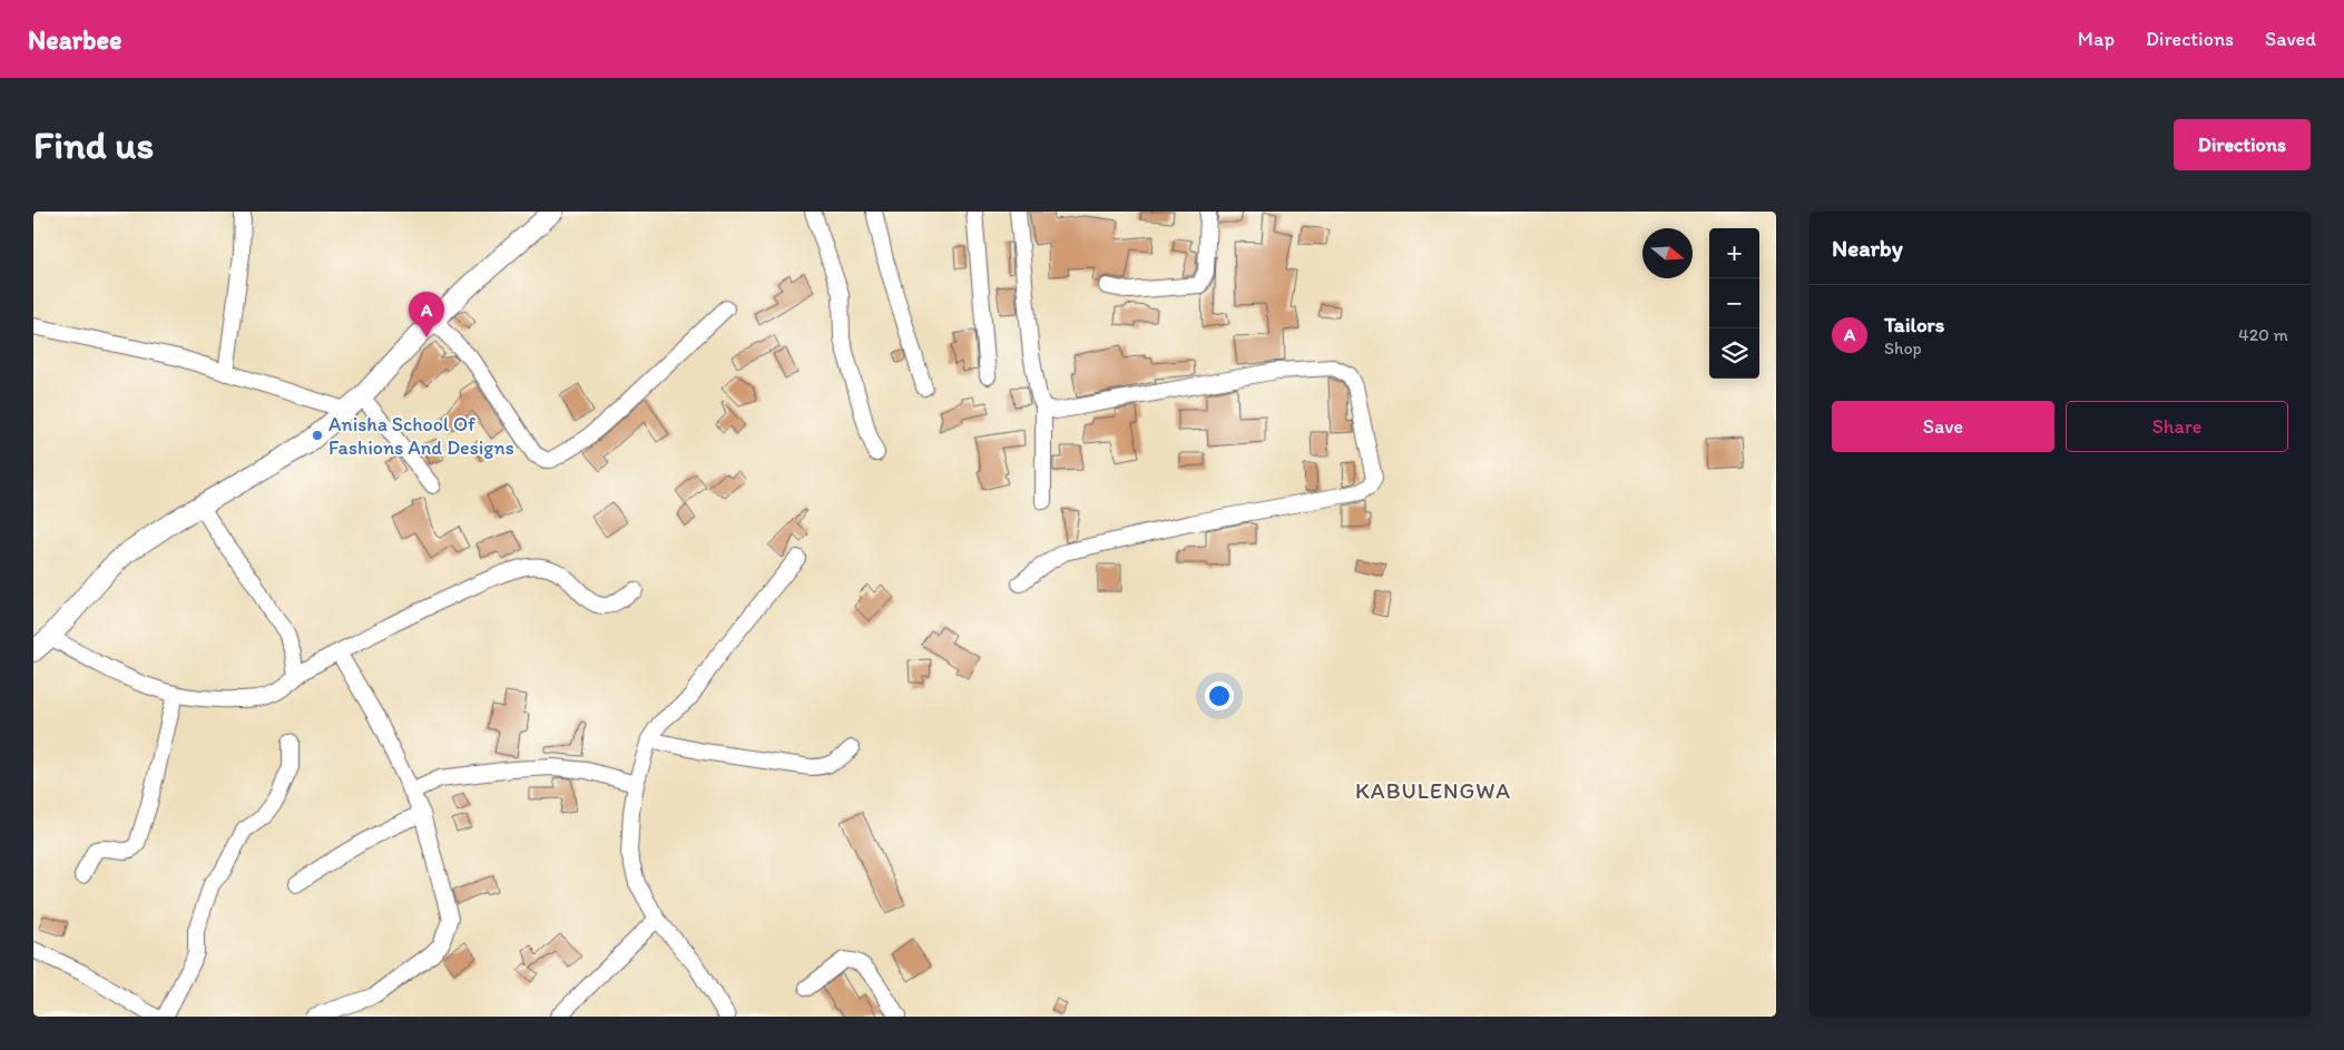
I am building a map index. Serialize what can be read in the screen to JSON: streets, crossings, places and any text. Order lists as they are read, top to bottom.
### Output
{
  "districts": ["KABULENGWA"],
  "places": ["Anisha School Of Fashions And Designs"],
  "north": "right",
  "page": {
    "header": "Nearbee",
    "nav": ["Map", "Directions", "Saved"],
    "buttons": [
      "Directions",
      ["Save", "Share"]
    ],
    "title": "Find us",
    "heading": "Nearby",
    "map_buttons": ["+", "−"],
    "list": [
      {
        "mark": "A",
        "name": "Tailors",
        "note": "Shop",
        "value": "420 m"
      }
    ],
    "pins": "A"
  }
}
